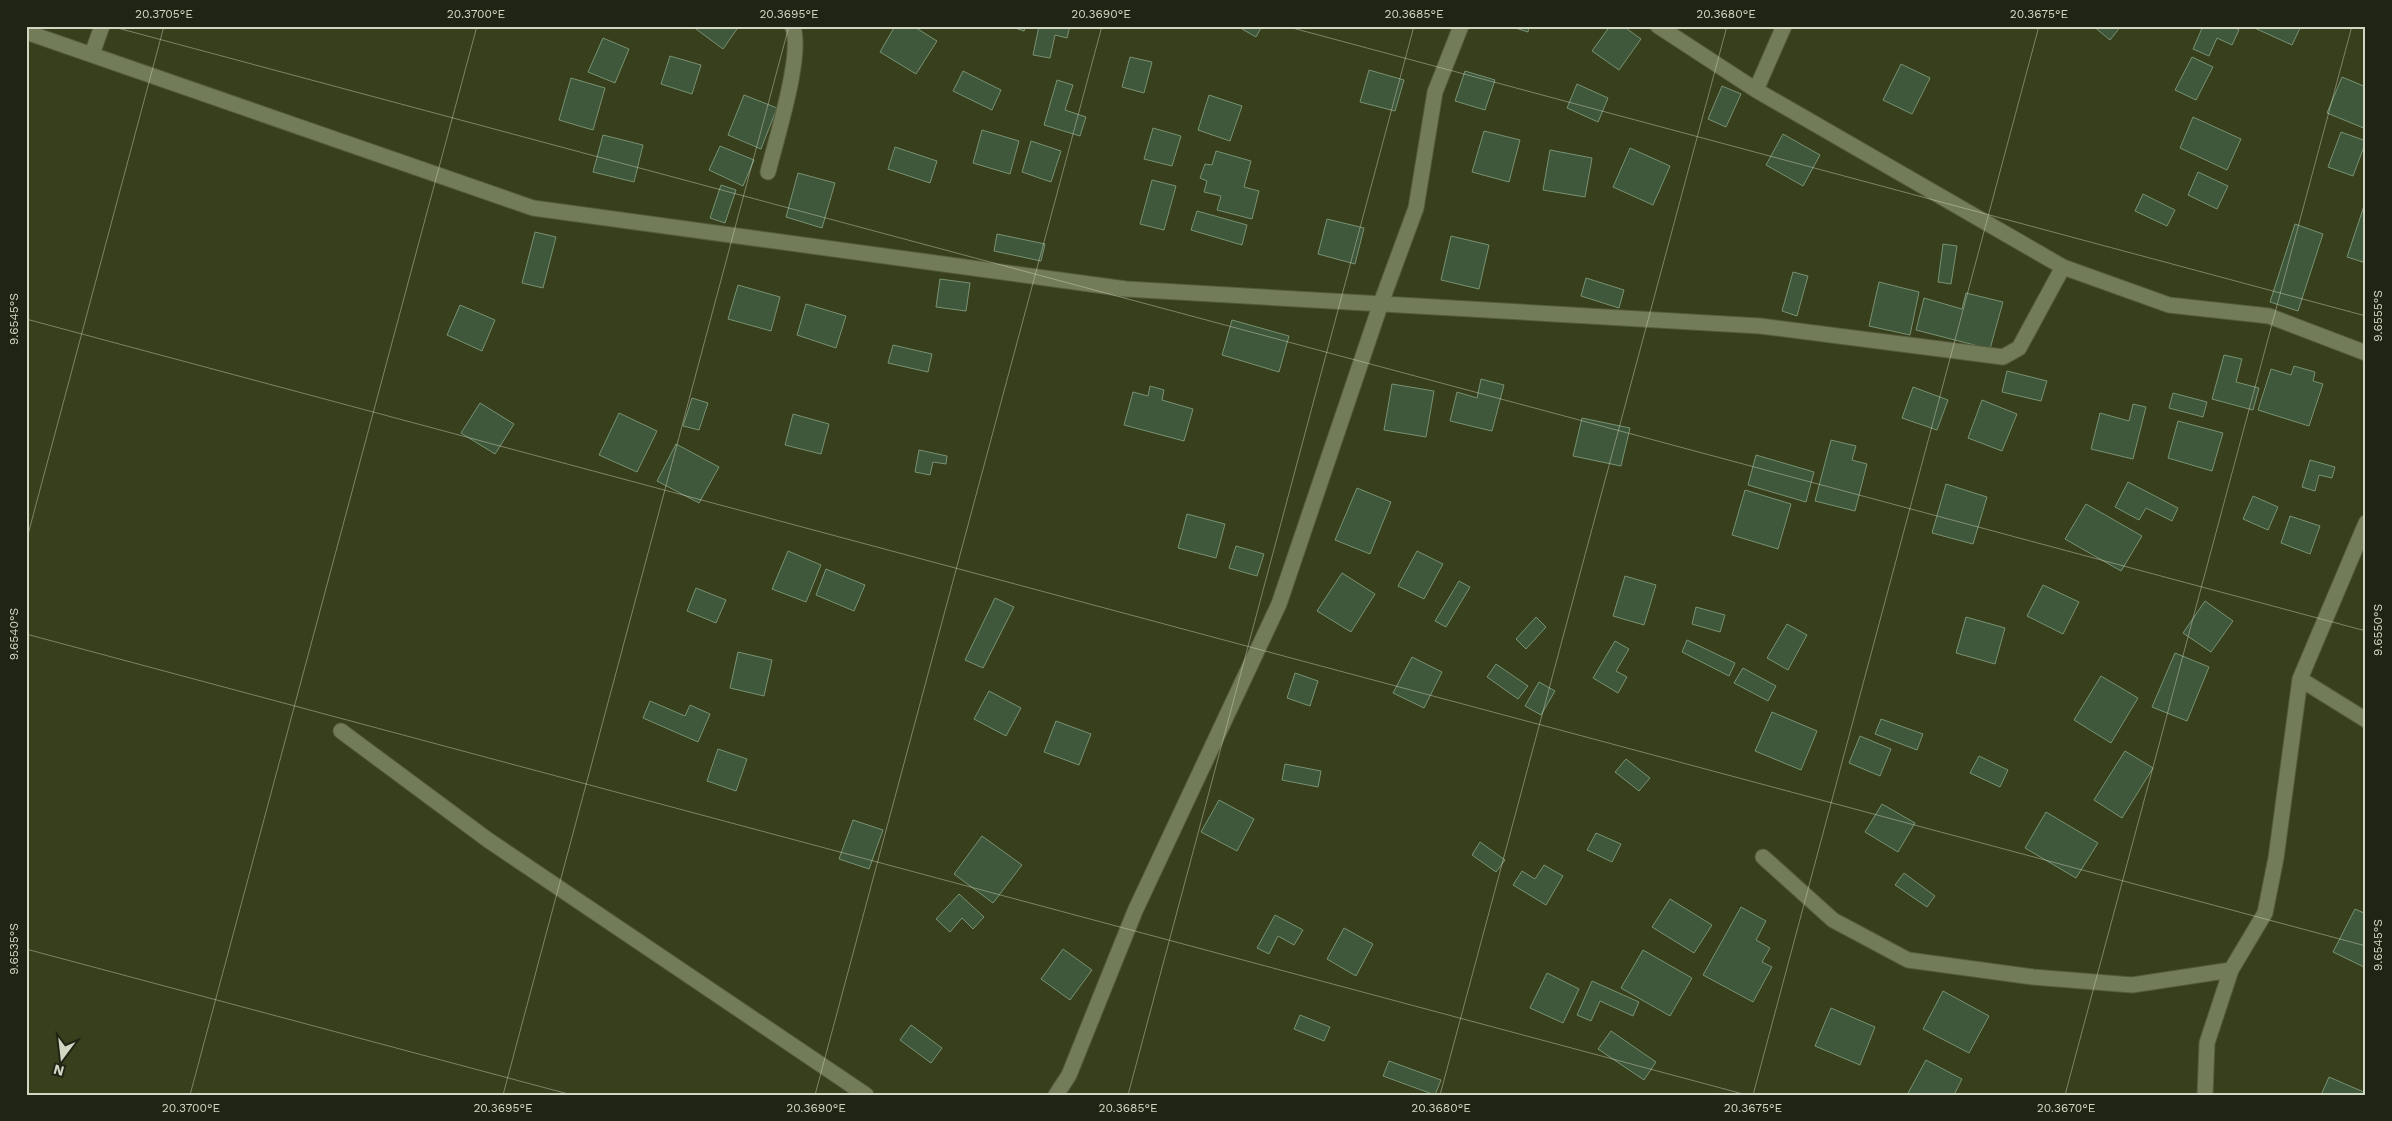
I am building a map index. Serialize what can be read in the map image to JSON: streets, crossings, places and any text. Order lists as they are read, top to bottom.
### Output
{
  "north": "bottom",
  "coordinates": [
    "20.3705°E",
    "20.3700°E",
    "20.3695°E",
    "20.3690°E",
    "20.3685°E",
    "20.3680°E",
    "20.3675°E",
    "9.6555°S",
    "9.6545°S",
    "9.6550°S",
    "9.6540°S",
    "9.6535°S",
    "20.3670°E"
  ]
}
